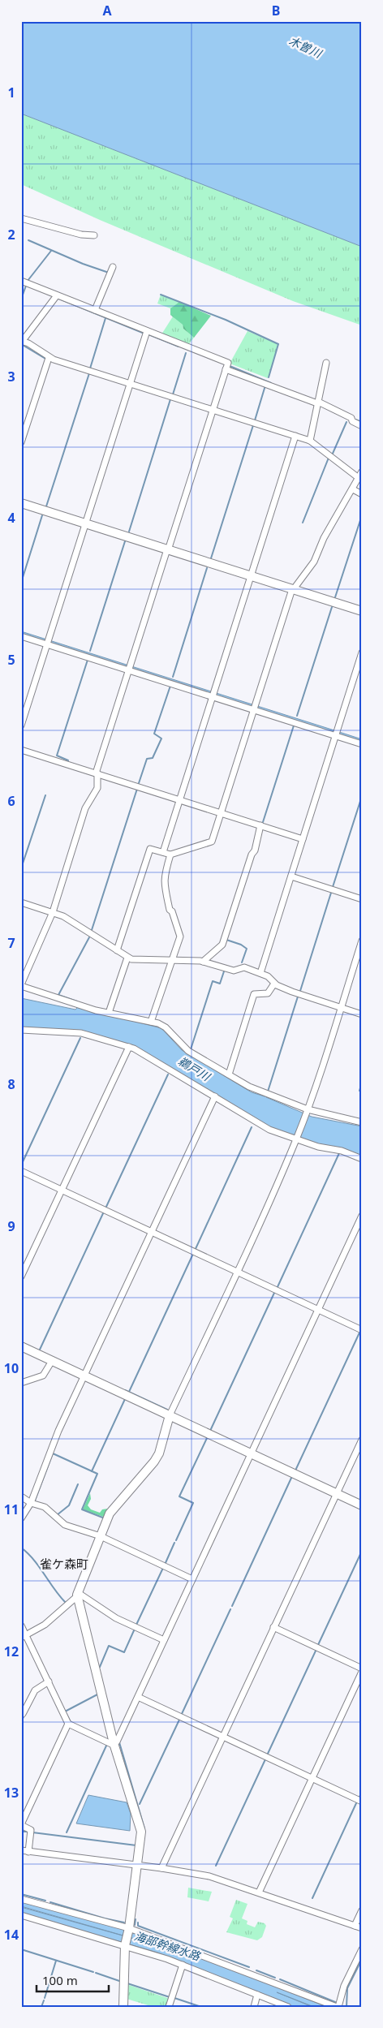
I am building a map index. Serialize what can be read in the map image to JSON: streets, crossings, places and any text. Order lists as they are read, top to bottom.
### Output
{
  "districts": ["雀ケ森町"],
  "water": ["木曽川", "鵜戸川", "海部幹線水路"],
  "scale_bar": "100 m",
  "grid": {
    "columns": ["A", "B"],
    "rows": [
      "1",
      "2",
      "3",
      "4",
      "5",
      "6",
      "7",
      "8",
      "9",
      "10",
      "11",
      "12",
      "13",
      "14"
    ]
  }
}
